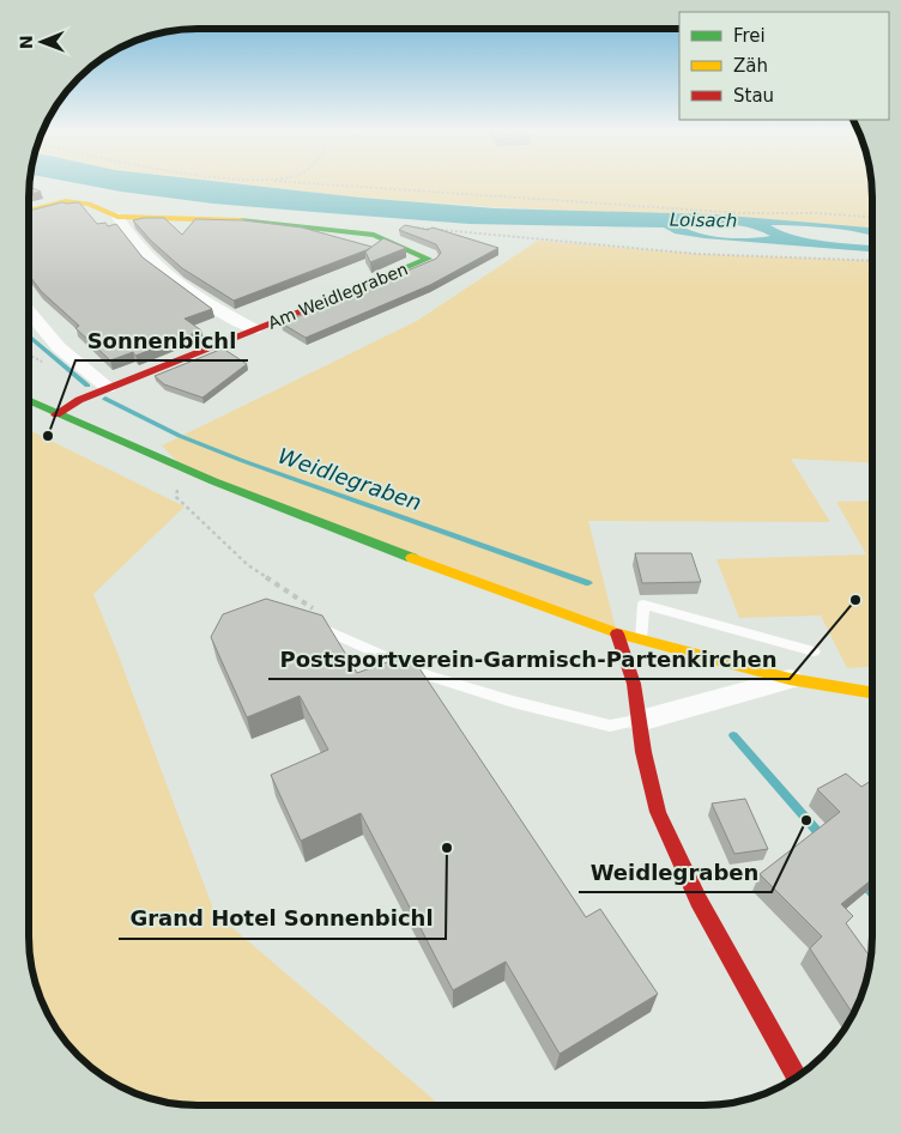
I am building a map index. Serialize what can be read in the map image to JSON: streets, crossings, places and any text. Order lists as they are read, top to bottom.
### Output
{
  "streets": {
    "street": ["Am Weidlegraben"]
  },
  "water": ["Loisach", "Weidlegraben"],
  "places": [
    "Sonnenbichl",
    "Postsportverein-Garmisch-Partenkirchen",
    "Weidlegraben",
    "Grand Hotel Sonnenbichl"
  ],
  "legend": ["Frei", "Zäh", "Stau"],
  "north": "left"
}
